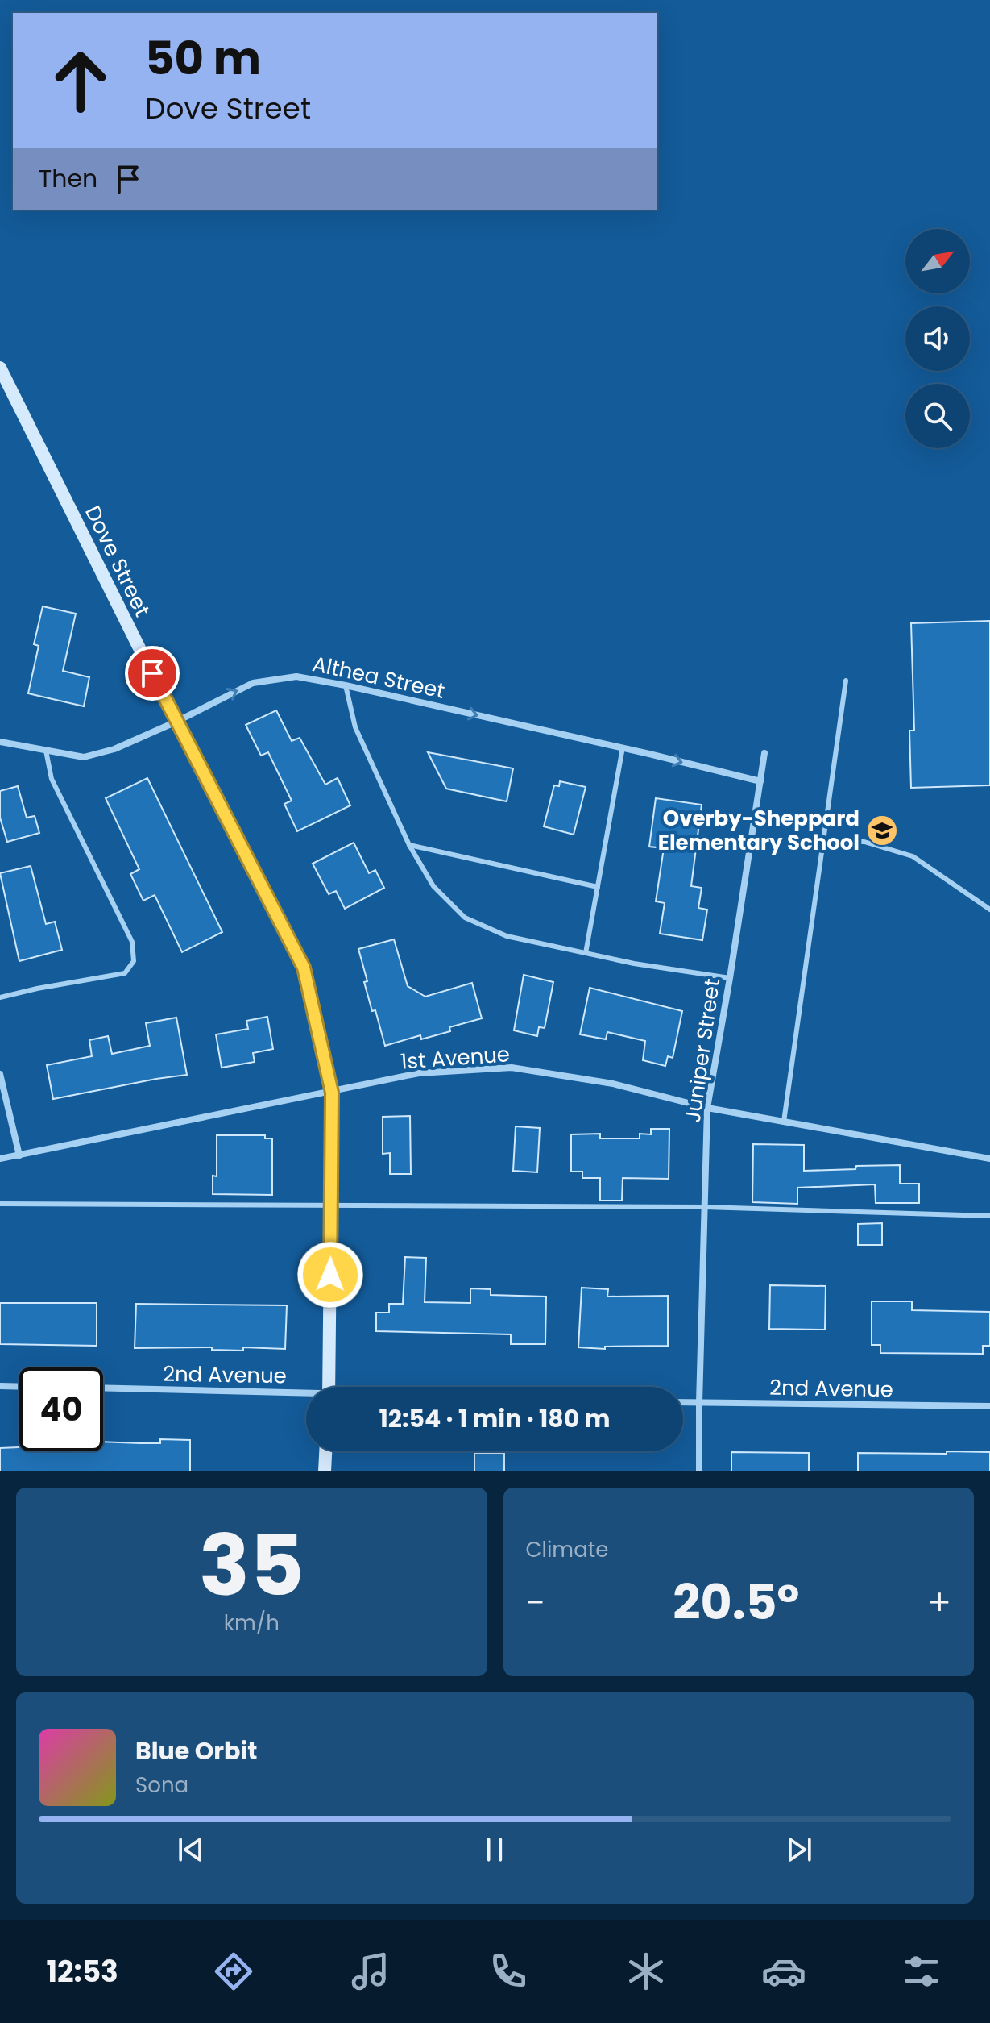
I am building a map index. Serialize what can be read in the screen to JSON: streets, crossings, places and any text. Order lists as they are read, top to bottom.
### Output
{
  "streets": {
    "street": [
      "Dove Street",
      "Althea Street",
      "Juniper Street",
      "1st Avenue",
      "2nd Avenue"
    ]
  },
  "crossings": [
    ["Dove Street", "Althea Street"],
    ["Dove Street", "1st Avenue"],
    ["Althea Street", "Juniper Street"],
    ["Juniper Street", "1st Avenue"],
    ["Juniper Street", "2nd Avenue"]
  ],
  "one_way": ["Althea Street"],
  "places": {
    "school or university": ["Overby-Sheppard Elementary School"]
  },
  "north": "top right",
  "page": {
    "turn": ["50 m", "Dove Street"],
    "then": "Then",
    "limit": "40",
    "trip": "12:54 · 1 min · 180 m",
    "tile": [
      ["35", "km/h"],
      "Climate"
    ],
    "heat": ["−", "20.5°", "+"],
    "song": ["Blue Orbit", "Sona"],
    "tabs": "12:53"
  }
}
